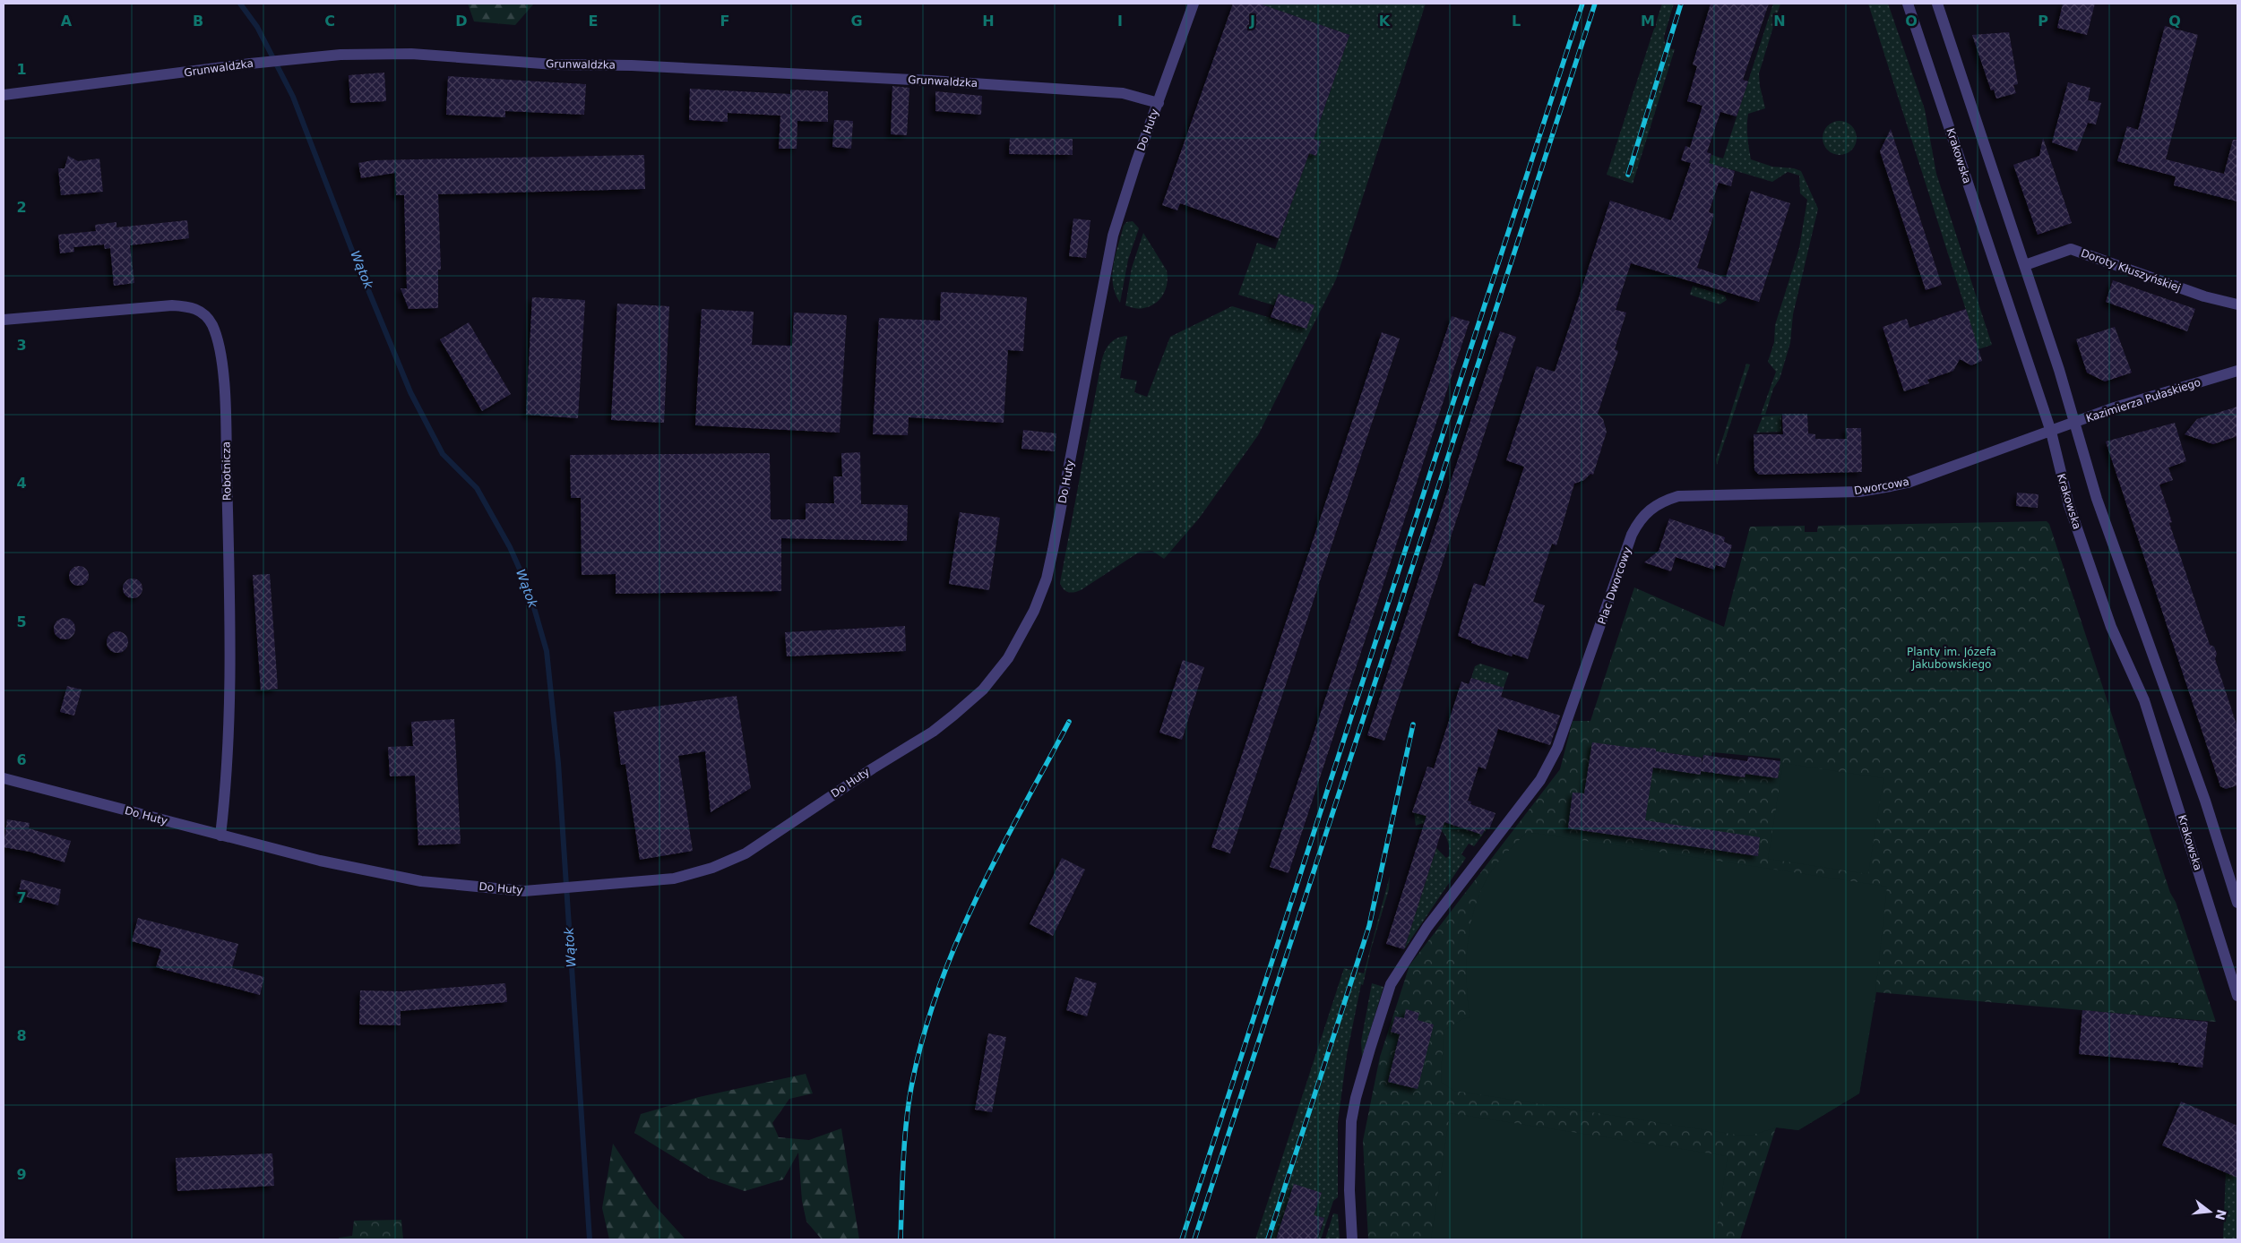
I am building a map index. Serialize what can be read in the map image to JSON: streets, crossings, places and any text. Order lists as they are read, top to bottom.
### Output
{
  "streets": {
    "street": [
      "Grunwaldzka",
      "Do Huty",
      "Krakowska",
      "Doroty Kłuszyńskiej",
      "Kazimierza Pułaskiego",
      "Robotnicza",
      "Dworcowa",
      "Plac Dworcowy"
    ]
  },
  "crossings": [
    ["Grunwaldzka", "Do Huty"],
    ["Do Huty", "Robotnicza"],
    ["Krakowska", "Kazimierza Pułaskiego"],
    ["Krakowska", "Dworcowa"],
    ["Kazimierza Pułaskiego", "Dworcowa"],
    ["Dworcowa", "Plac Dworcowy"]
  ],
  "water": ["Wątok"],
  "parks": ["Planty im. Józefa Jakubowskiego"],
  "north": "right",
  "grid": {
    "columns": [
      "A",
      "B",
      "C",
      "D",
      "E",
      "F",
      "G",
      "H",
      "I",
      "J",
      "K",
      "L",
      "M",
      "N",
      "O",
      "P",
      "Q"
    ],
    "rows": [
      "1",
      "2",
      "3",
      "4",
      "5",
      "6",
      "7",
      "8",
      "9"
    ]
  }
}
